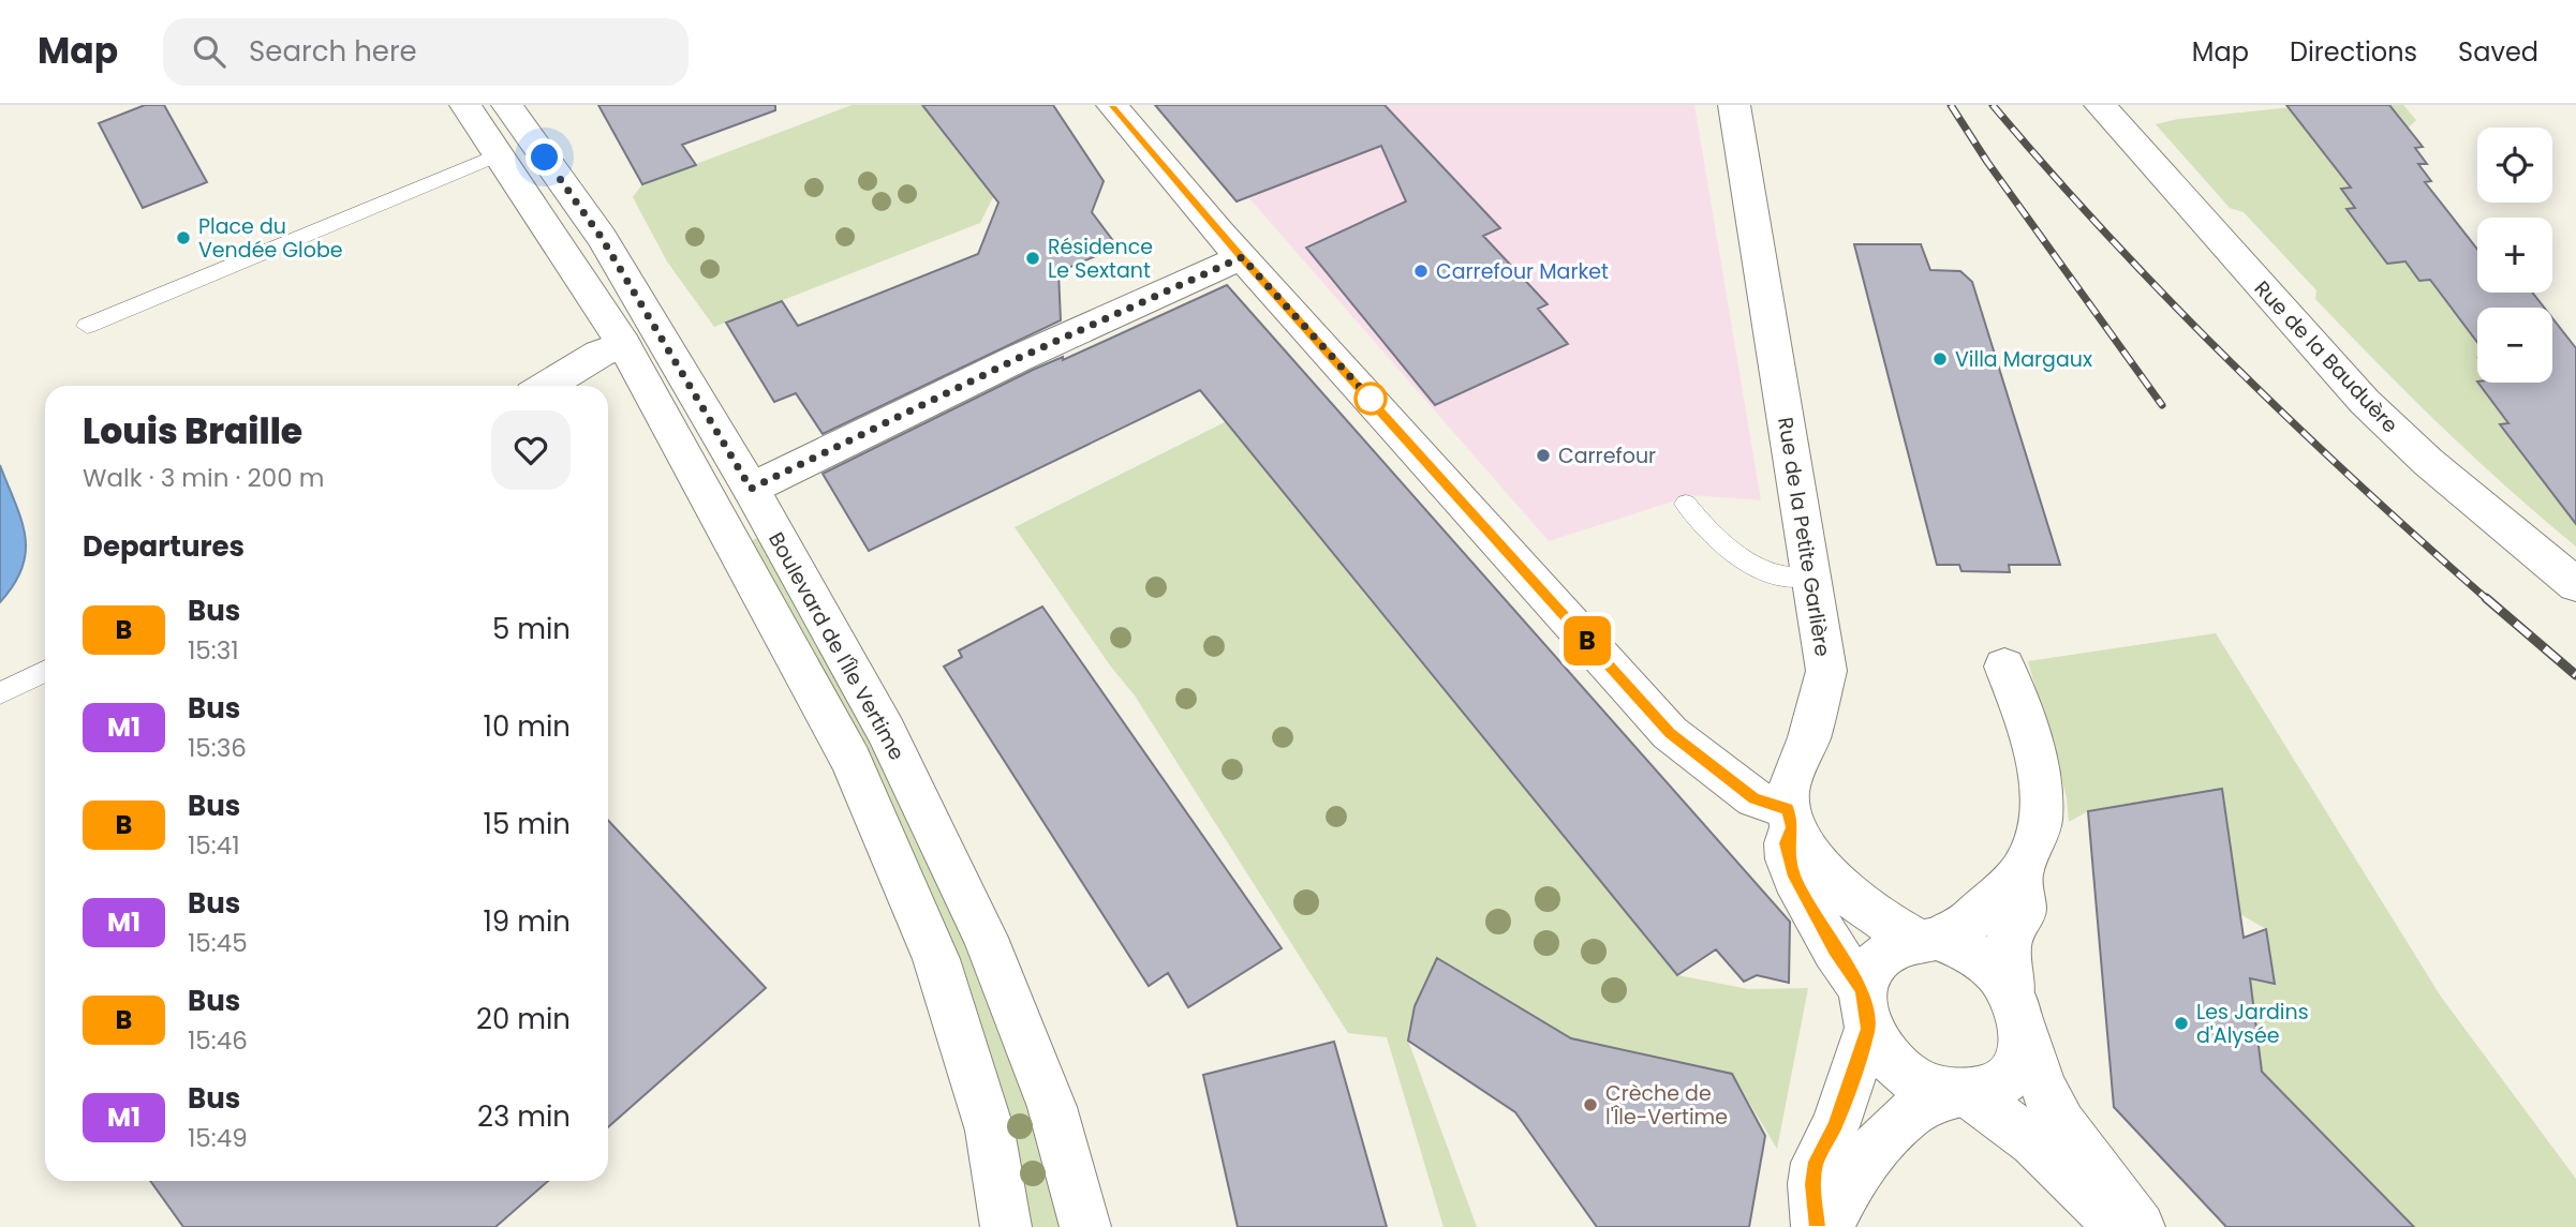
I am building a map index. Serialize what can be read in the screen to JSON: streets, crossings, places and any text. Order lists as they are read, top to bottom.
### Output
{
  "streets": {
    "street": ["Rue de la Bauduère", "Rue de la Petite Garlière", "Boulevard de l'Île Vertime"]
  },
  "places": [
    "Place du Vendée Globe",
    "Résidence Le Sextant",
    "Carrefour Market",
    "Villa Margaux",
    "Carrefour",
    "Les Jardins d'Alysée",
    "Crèche de l'Île-Vertime"
  ],
  "lines": ["bus line B"],
  "page": {
    "header": "Map",
    "search": "Search here",
    "nav": ["Map", "Directions", "Saved"],
    "on_map": "B",
    "map_buttons": ["+", "−"],
    "heading": [
      ["Louis Braille", "Walk · 3 min · 200 m"],
      "Departures"
    ],
    "list": [
      {
        "mark": "B",
        "name": "Bus",
        "note": "15:31",
        "value": "5 min"
      },
      {
        "mark": "M1",
        "name": "Bus",
        "note": "15:36",
        "value": "10 min"
      },
      {
        "mark": "B",
        "name": "Bus",
        "note": "15:41",
        "value": "15 min"
      },
      {
        "mark": "M1",
        "name": "Bus",
        "note": "15:45",
        "value": "19 min"
      },
      {
        "mark": "B",
        "name": "Bus",
        "note": "15:46",
        "value": "20 min"
      },
      {
        "mark": "M1",
        "name": "Bus",
        "note": "15:49",
        "value": "23 min"
      }
    ]
  }
}
